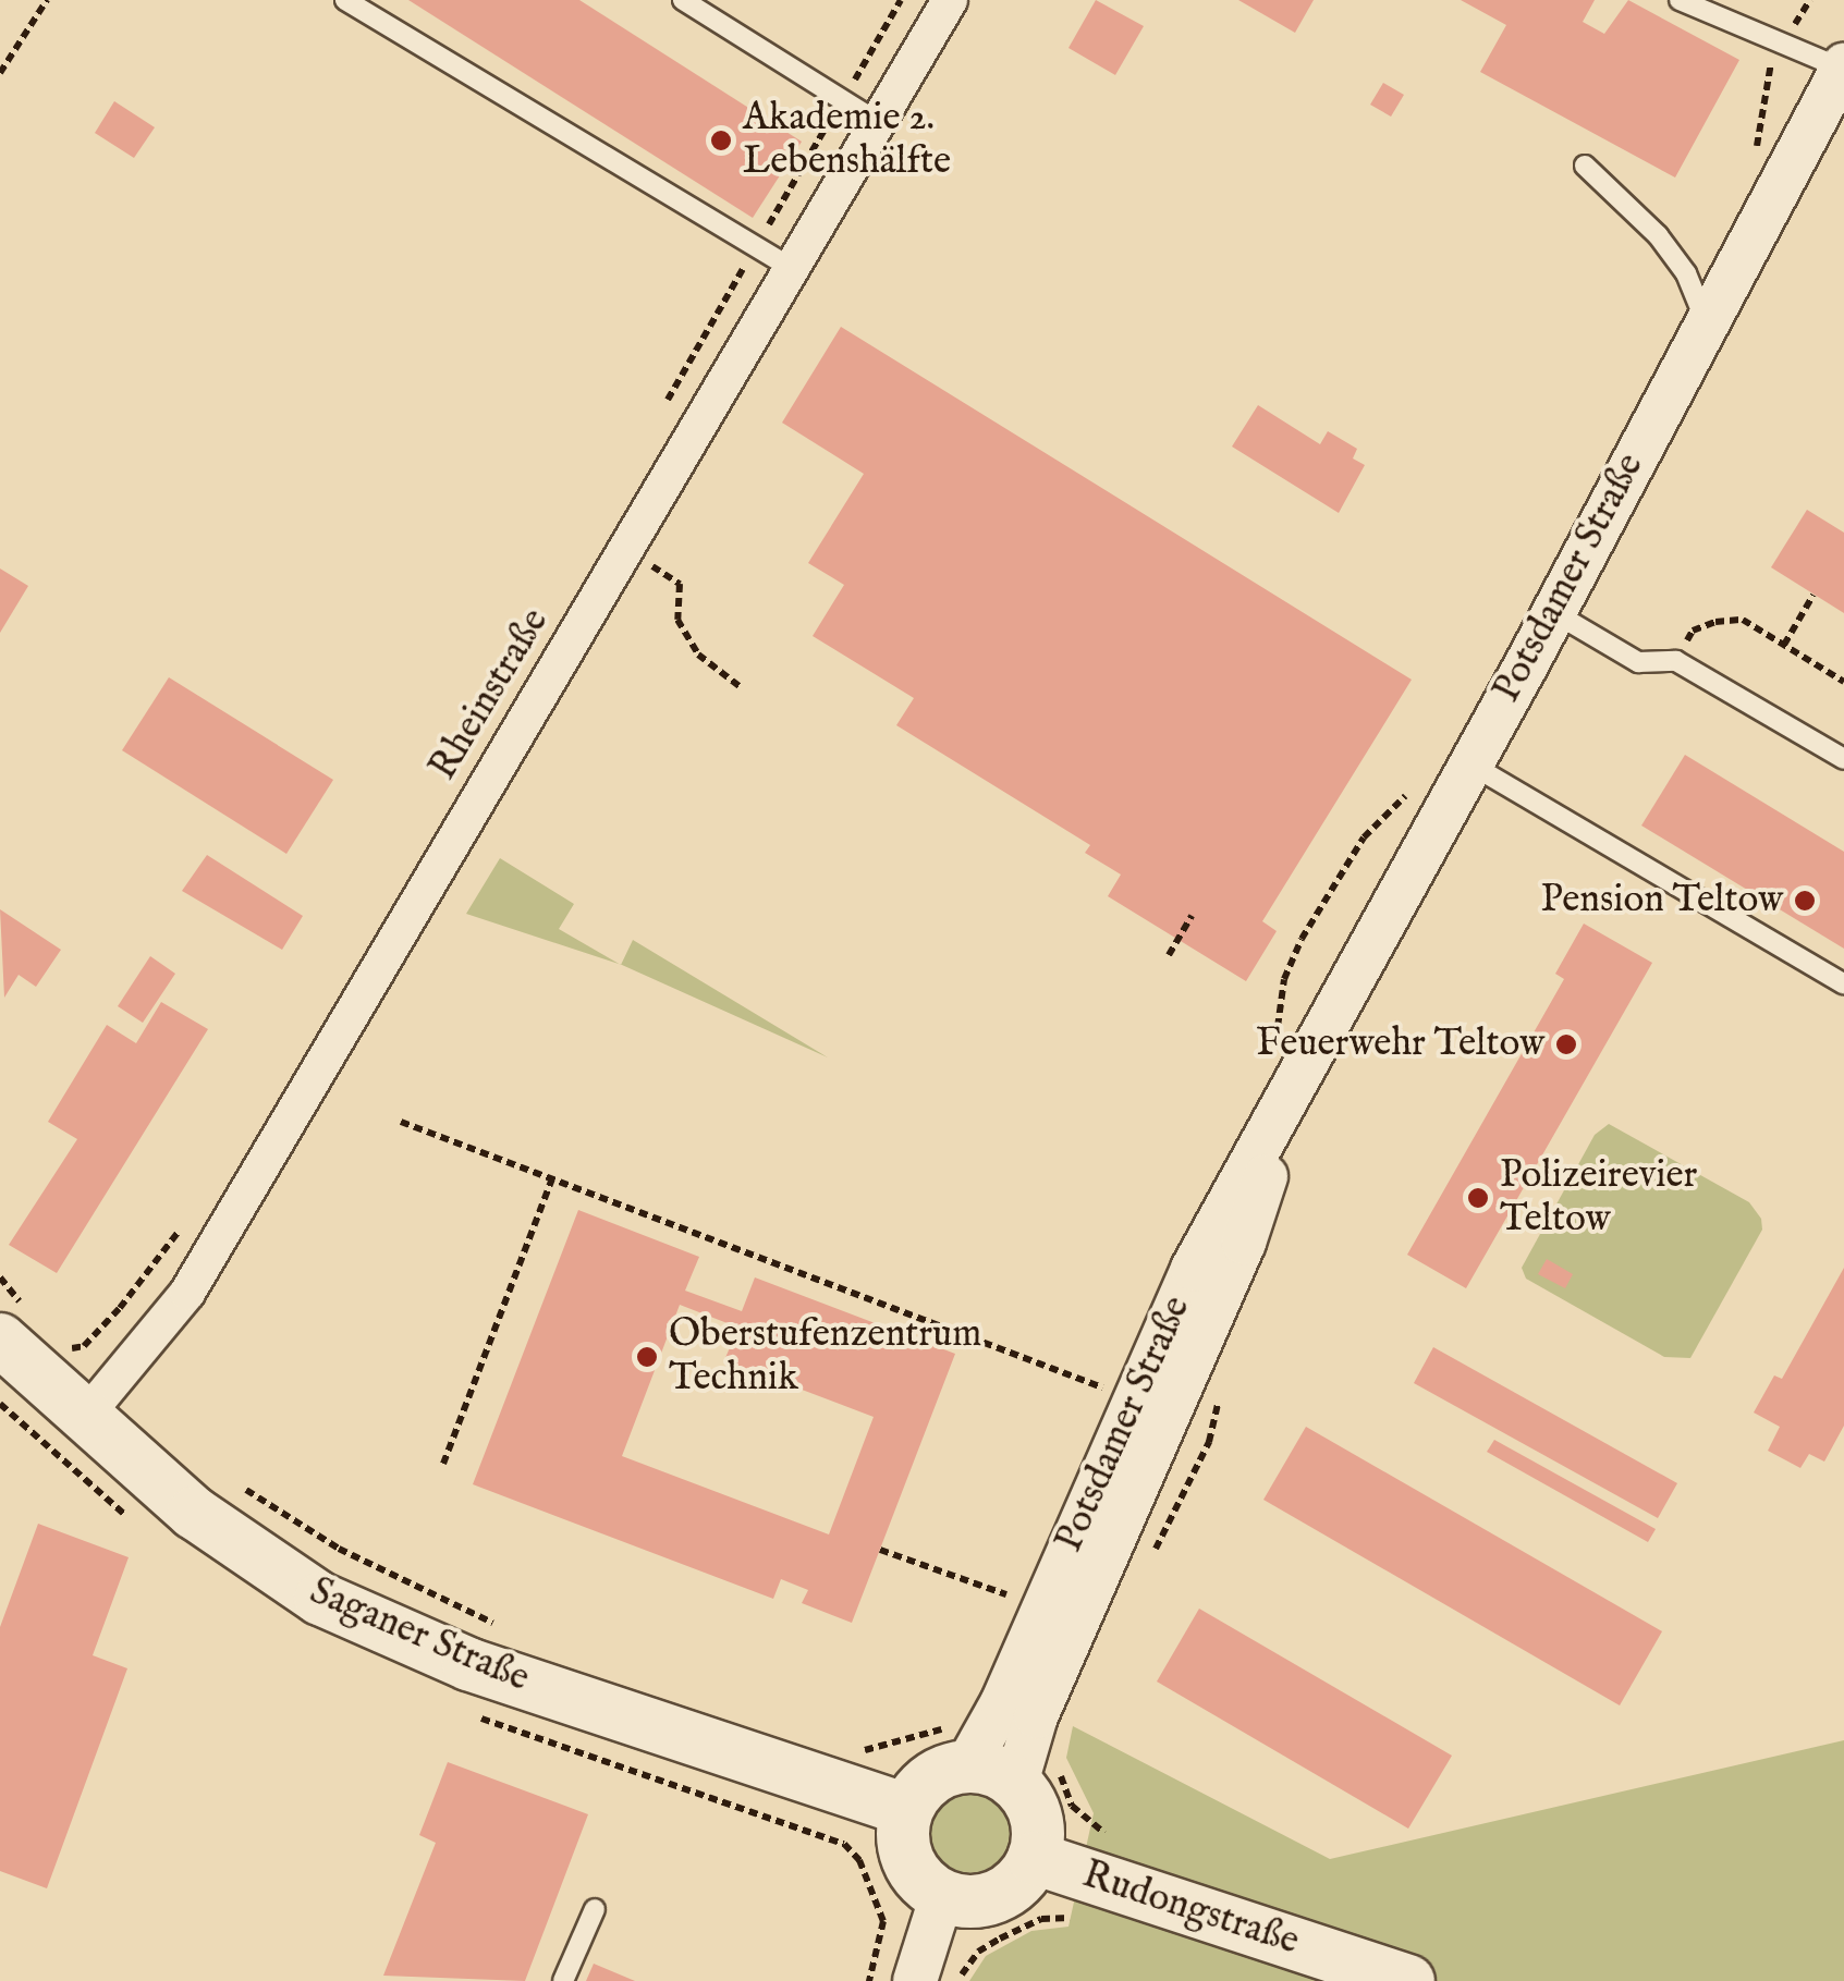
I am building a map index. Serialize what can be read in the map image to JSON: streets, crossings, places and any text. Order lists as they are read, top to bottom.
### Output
{
  "streets": {
    "main road": ["Saganer Straße", "Rudongstraße"],
    "street": ["Potsdamer Straße", "Rheinstraße"]
  },
  "crossings": [
    ["Potsdamer Straße", "Saganer Straße"],
    ["Potsdamer Straße", "Rudongstraße"],
    ["Rheinstraße", "Saganer Straße"],
    ["Saganer Straße", "Rudongstraße"]
  ],
  "places": [
    "Akademie 2. Lebenshälfte",
    "Pension Teltow",
    "Feuerwehr Teltow",
    "Polizeirevier Teltow",
    "Oberstufenzentrum Technik"
  ]
}
